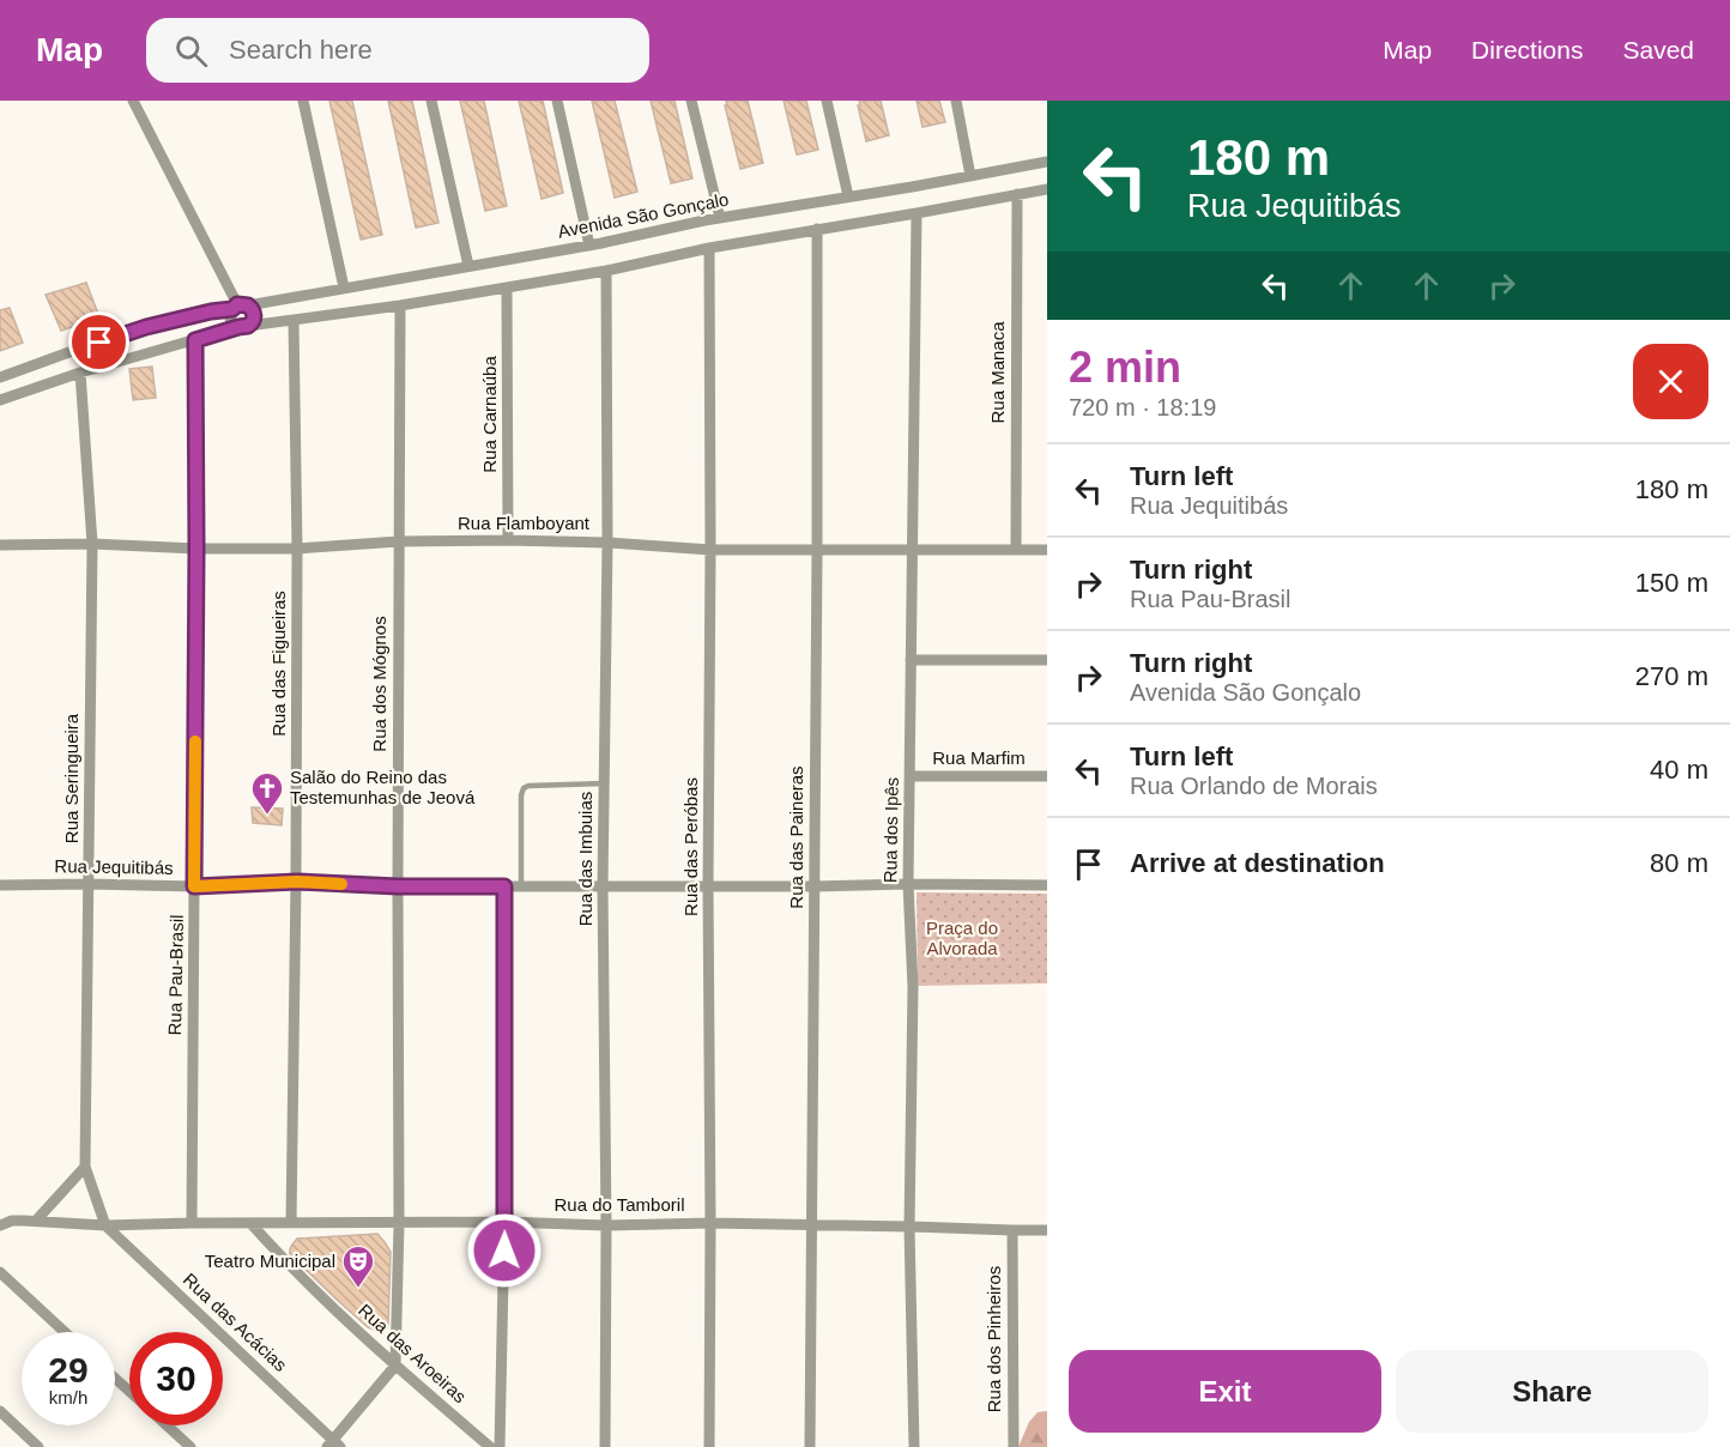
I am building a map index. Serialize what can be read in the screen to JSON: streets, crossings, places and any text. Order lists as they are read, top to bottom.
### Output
{
  "streets": {
    "street": [
      "Avenida São Gonçalo",
      "Rua Manaca",
      "Rua Carnaúba",
      "Rua Flamboyant",
      "Rua das Figueiras",
      "Rua dos Mógnos",
      "Rua Marfim",
      "Rua Seringueira",
      "Rua dos Ipês",
      "Rua das Paineras",
      "Rua das Peróbas",
      "Rua das Imbuias",
      "Rua Jequitibás",
      "Rua Pau-Brasil",
      "Rua do Tamboril",
      "Rua das Acácias",
      "Rua dos Pinheiros",
      "Rua das Aroeiras"
    ]
  },
  "crossings": [
    ["Rua Manaca", "Rua Flamboyant"],
    ["Rua Carnaúba", "Rua Flamboyant"],
    ["Rua Flamboyant", "Rua das Figueiras"],
    ["Rua Flamboyant", "Rua dos Mógnos"],
    ["Rua Flamboyant", "Rua Seringueira"],
    ["Rua Flamboyant", "Rua dos Ipês"],
    ["Rua Flamboyant", "Rua das Paineras"],
    ["Rua Flamboyant", "Rua das Peróbas"],
    ["Rua Flamboyant", "Rua das Imbuias"],
    ["Rua Flamboyant", "Rua Pau-Brasil"],
    ["Rua das Figueiras", "Rua Jequitibás"],
    ["Rua das Figueiras", "Rua do Tamboril"],
    ["Rua dos Mógnos", "Rua Jequitibás"],
    ["Rua dos Mógnos", "Rua do Tamboril"],
    ["Rua dos Mógnos", "Rua das Aroeiras"],
    ["Rua Marfim", "Rua dos Ipês"],
    ["Rua Seringueira", "Rua Jequitibás"],
    ["Rua Seringueira", "Rua do Tamboril"],
    ["Rua Seringueira", "Rua das Acácias"],
    ["Rua dos Ipês", "Rua Jequitibás"],
    ["Rua dos Ipês", "Rua do Tamboril"],
    ["Rua das Paineras", "Rua Jequitibás"],
    ["Rua das Paineras", "Rua do Tamboril"],
    ["Rua das Peróbas", "Rua Jequitibás"],
    ["Rua das Peróbas", "Rua do Tamboril"],
    ["Rua das Imbuias", "Rua Jequitibás"],
    ["Rua das Imbuias", "Rua do Tamboril"],
    ["Rua Jequitibás", "Rua Pau-Brasil"],
    ["Rua Pau-Brasil", "Rua do Tamboril"],
    ["Rua do Tamboril", "Rua das Acácias"],
    ["Rua do Tamboril", "Rua dos Pinheiros"],
    ["Rua do Tamboril", "Rua das Aroeiras"]
  ],
  "parks": ["Praça do Alvorada"],
  "places": {
    "church": ["Salão do Reino das Testemunhas de Jeová"],
    "theatre": ["Teatro Municipal"]
  },
  "page": {
    "header": "Map",
    "search": "Search here",
    "nav": ["Map", "Directions", "Saved"],
    "turn": ["180 m", "Rua Jequitibás"],
    "heading": ["2 min", "720 m · 18:19"],
    "list": [
      {
        "name": "Turn left",
        "note": "Rua Jequitibás",
        "value": "180 m"
      },
      {
        "name": "Turn right",
        "note": "Rua Pau-Brasil",
        "value": "150 m"
      },
      {
        "name": "Turn right",
        "note": "Avenida São Gonçalo",
        "value": "270 m"
      },
      {
        "name": "Turn left",
        "note": "Rua Orlando de Morais",
        "value": "40 m"
      },
      {
        "name": "Arrive at destination",
        "value": "80 m"
      }
    ],
    "speed": "29 km/h",
    "limit": "30",
    "buttons": ["Exit", "Share"]
  }
}
